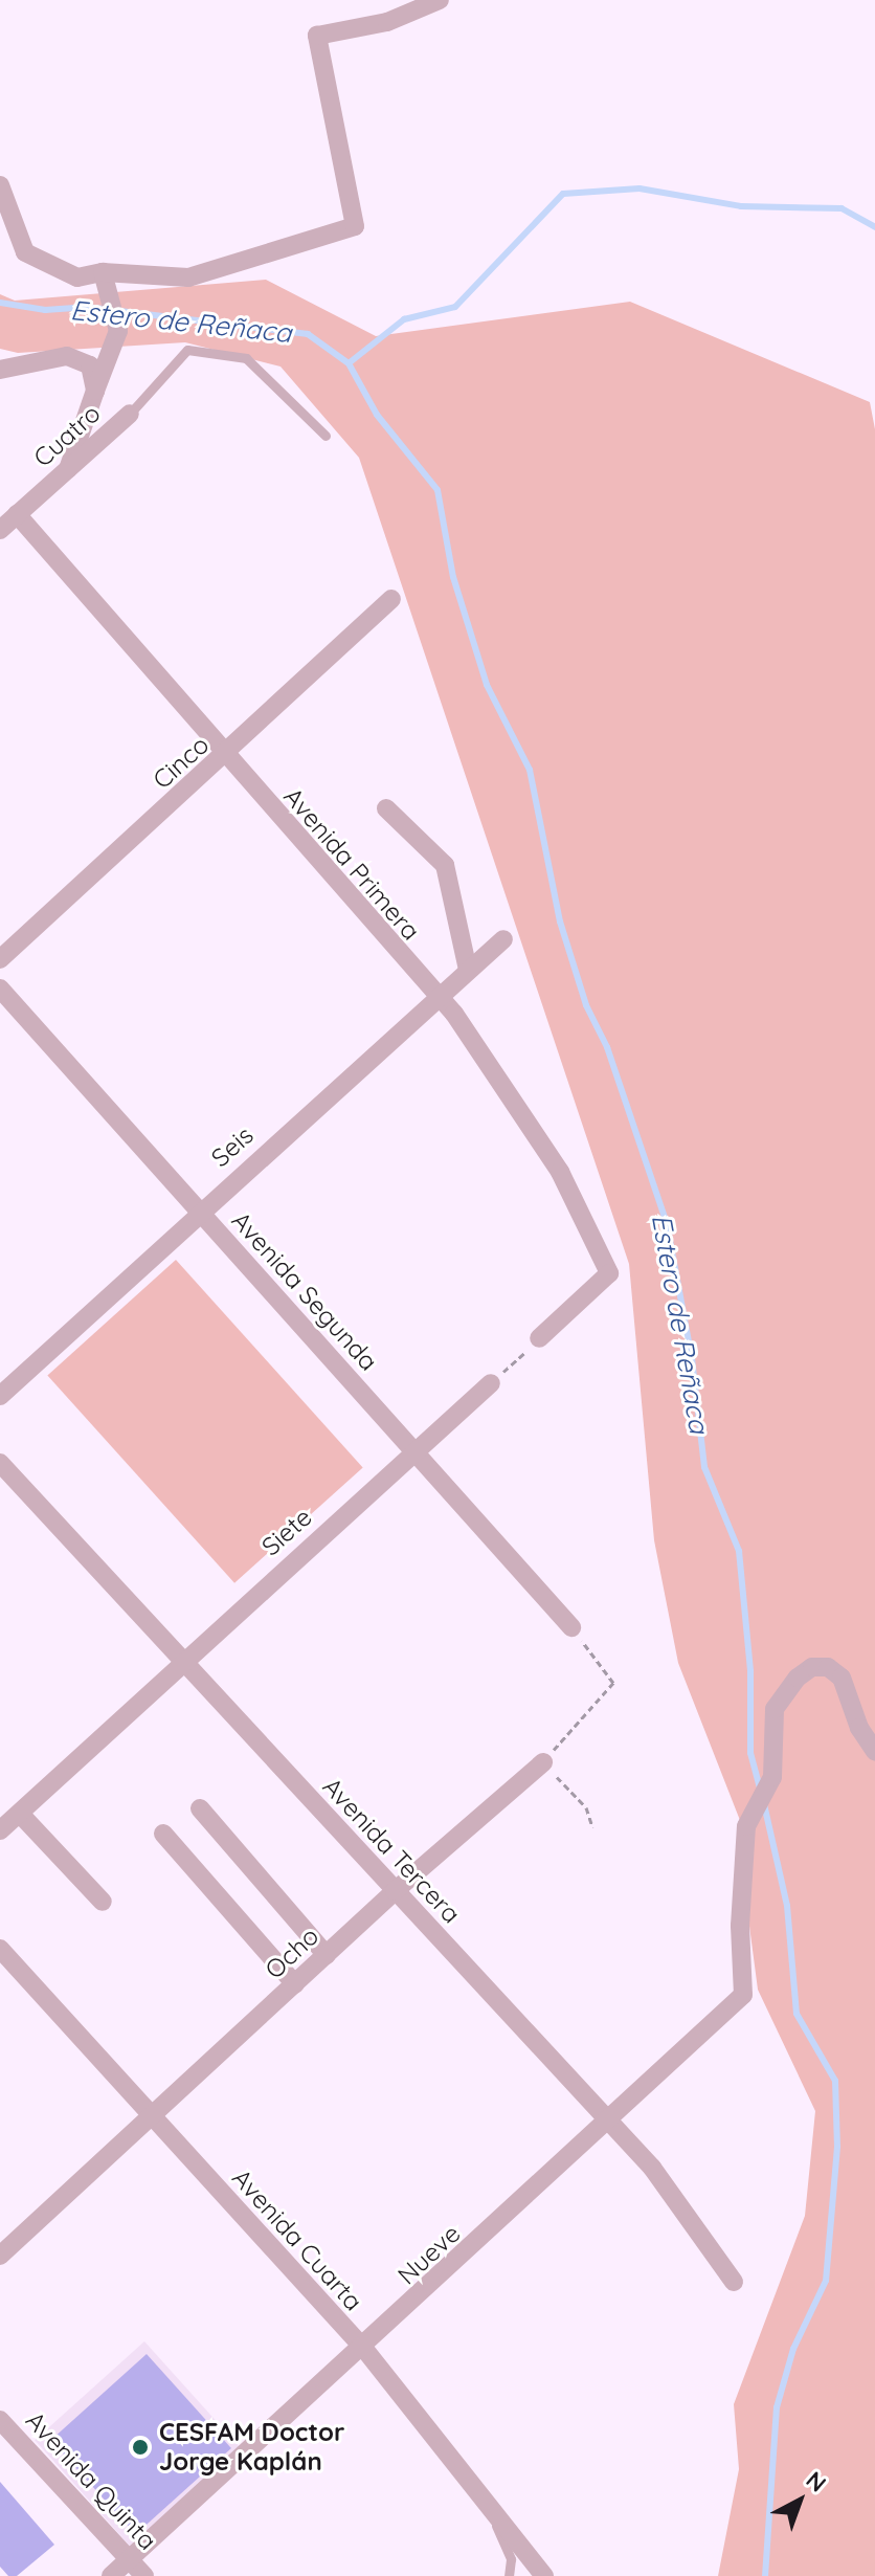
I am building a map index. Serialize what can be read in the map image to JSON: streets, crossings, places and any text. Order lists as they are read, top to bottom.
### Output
{
  "streets": {
    "street": [
      "Cuatro",
      "Cinco",
      "Avenida Primera",
      "Seis",
      "Avenida Segunda",
      "Siete",
      "Avenida Tercera",
      "Ocho",
      "Avenida Cuarta",
      "Nueve",
      "Avenida Quinta"
    ]
  },
  "crossings": [
    ["Cuatro", "Avenida Primera"],
    ["Cinco", "Avenida Primera"],
    ["Avenida Primera", "Seis"],
    ["Seis", "Avenida Segunda"],
    ["Avenida Segunda", "Siete"],
    ["Siete", "Avenida Tercera"],
    ["Avenida Tercera", "Ocho"],
    ["Avenida Tercera", "Nueve"],
    ["Ocho", "Avenida Cuarta"],
    ["Avenida Cuarta", "Nueve"],
    ["Nueve", "Avenida Quinta"]
  ],
  "water": ["Estero de Reñaca"],
  "places": ["CESFAM Doctor Jorge Kaplán"],
  "north": "top right"
}
